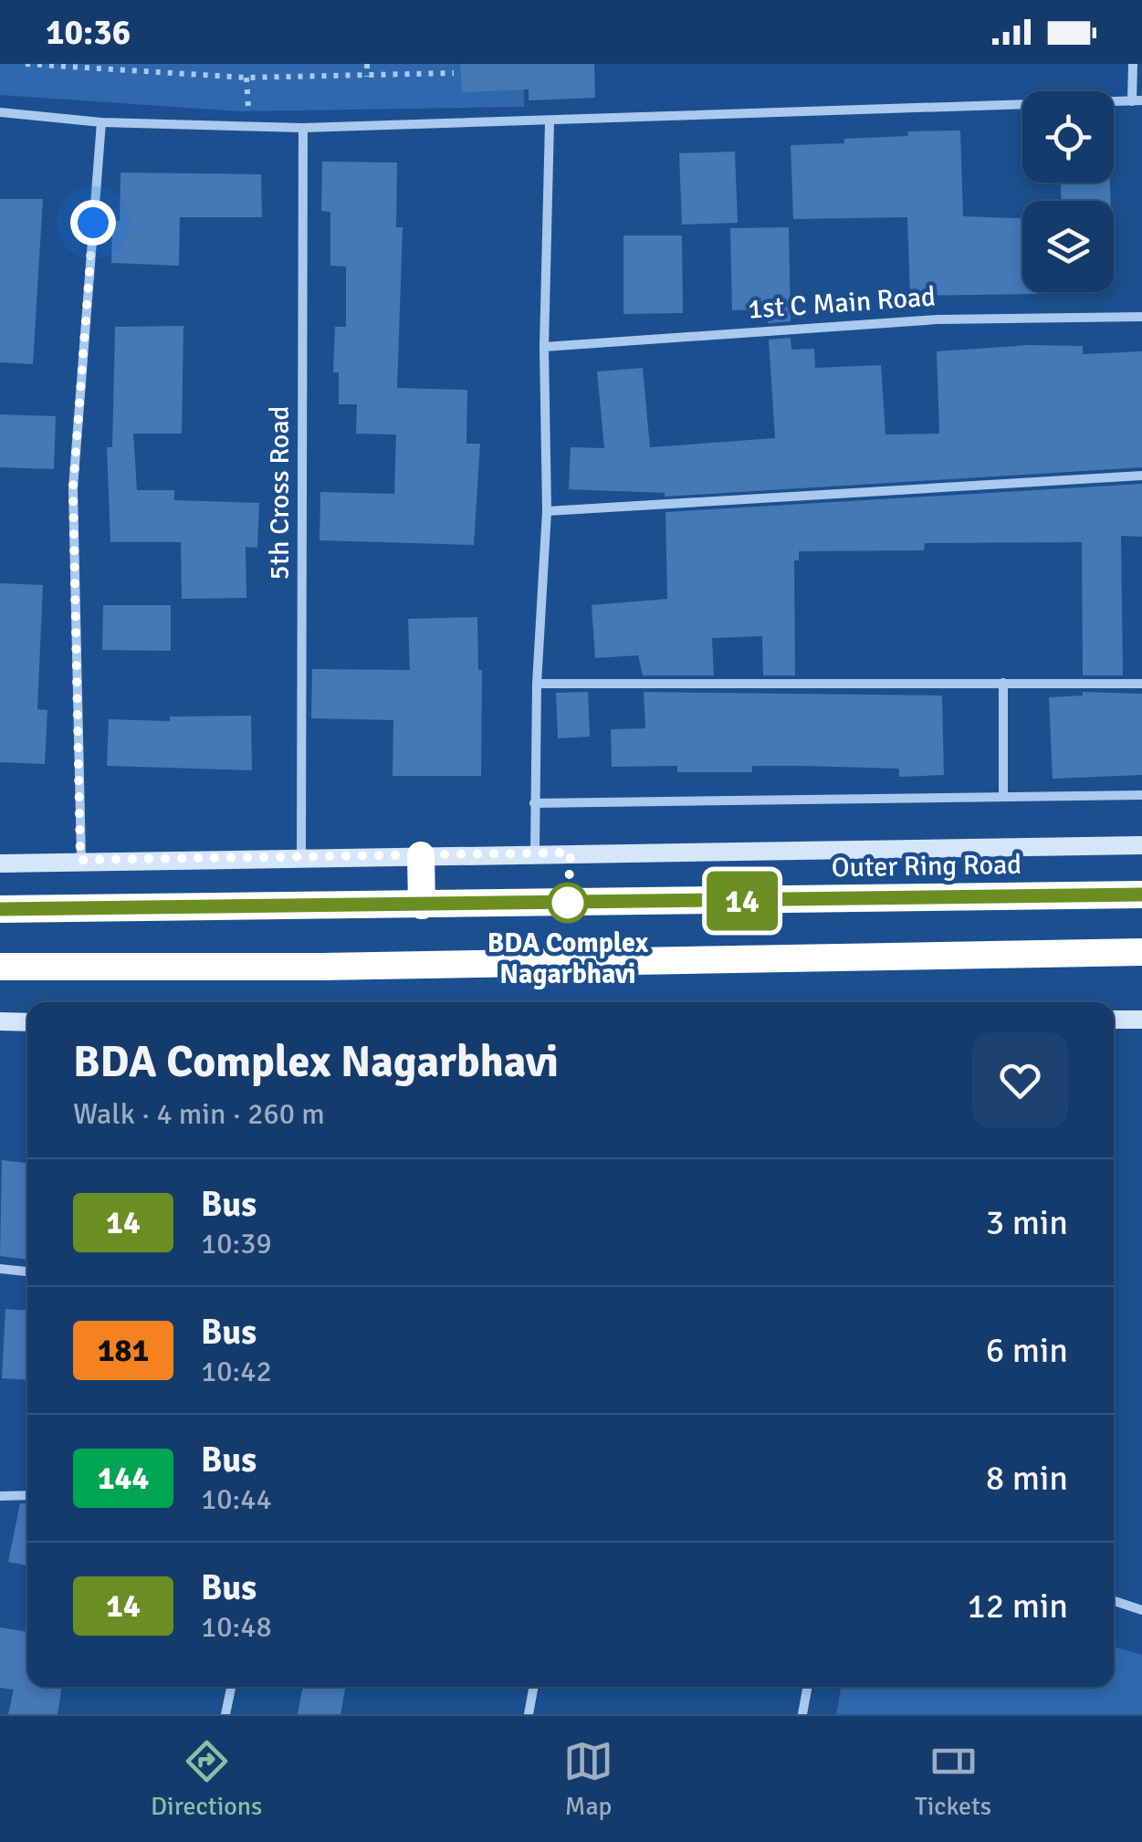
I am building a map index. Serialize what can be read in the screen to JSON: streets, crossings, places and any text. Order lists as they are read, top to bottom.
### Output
{
  "streets": {
    "highway": ["Outer Ring Road"],
    "street": ["1st C Main Road", "5th Cross Road"]
  },
  "places": ["BDA Complex Nagarbhavi"],
  "lines": ["bus line 14"],
  "page": {
    "status": "10:36",
    "on_map": "14",
    "heading": ["BDA Complex Nagarbhavi", "Walk · 4 min · 260 m"],
    "list": [
      {
        "mark": "14",
        "name": "Bus",
        "note": "10:39",
        "value": "3 min"
      },
      {
        "mark": "181",
        "name": "Bus",
        "note": "10:42",
        "value": "6 min"
      },
      {
        "mark": "144",
        "name": "Bus",
        "note": "10:44",
        "value": "8 min"
      },
      {
        "mark": "14",
        "name": "Bus",
        "note": "10:48",
        "value": "12 min"
      }
    ],
    "tabs": ["Directions", "Map", "Tickets"]
  }
}
